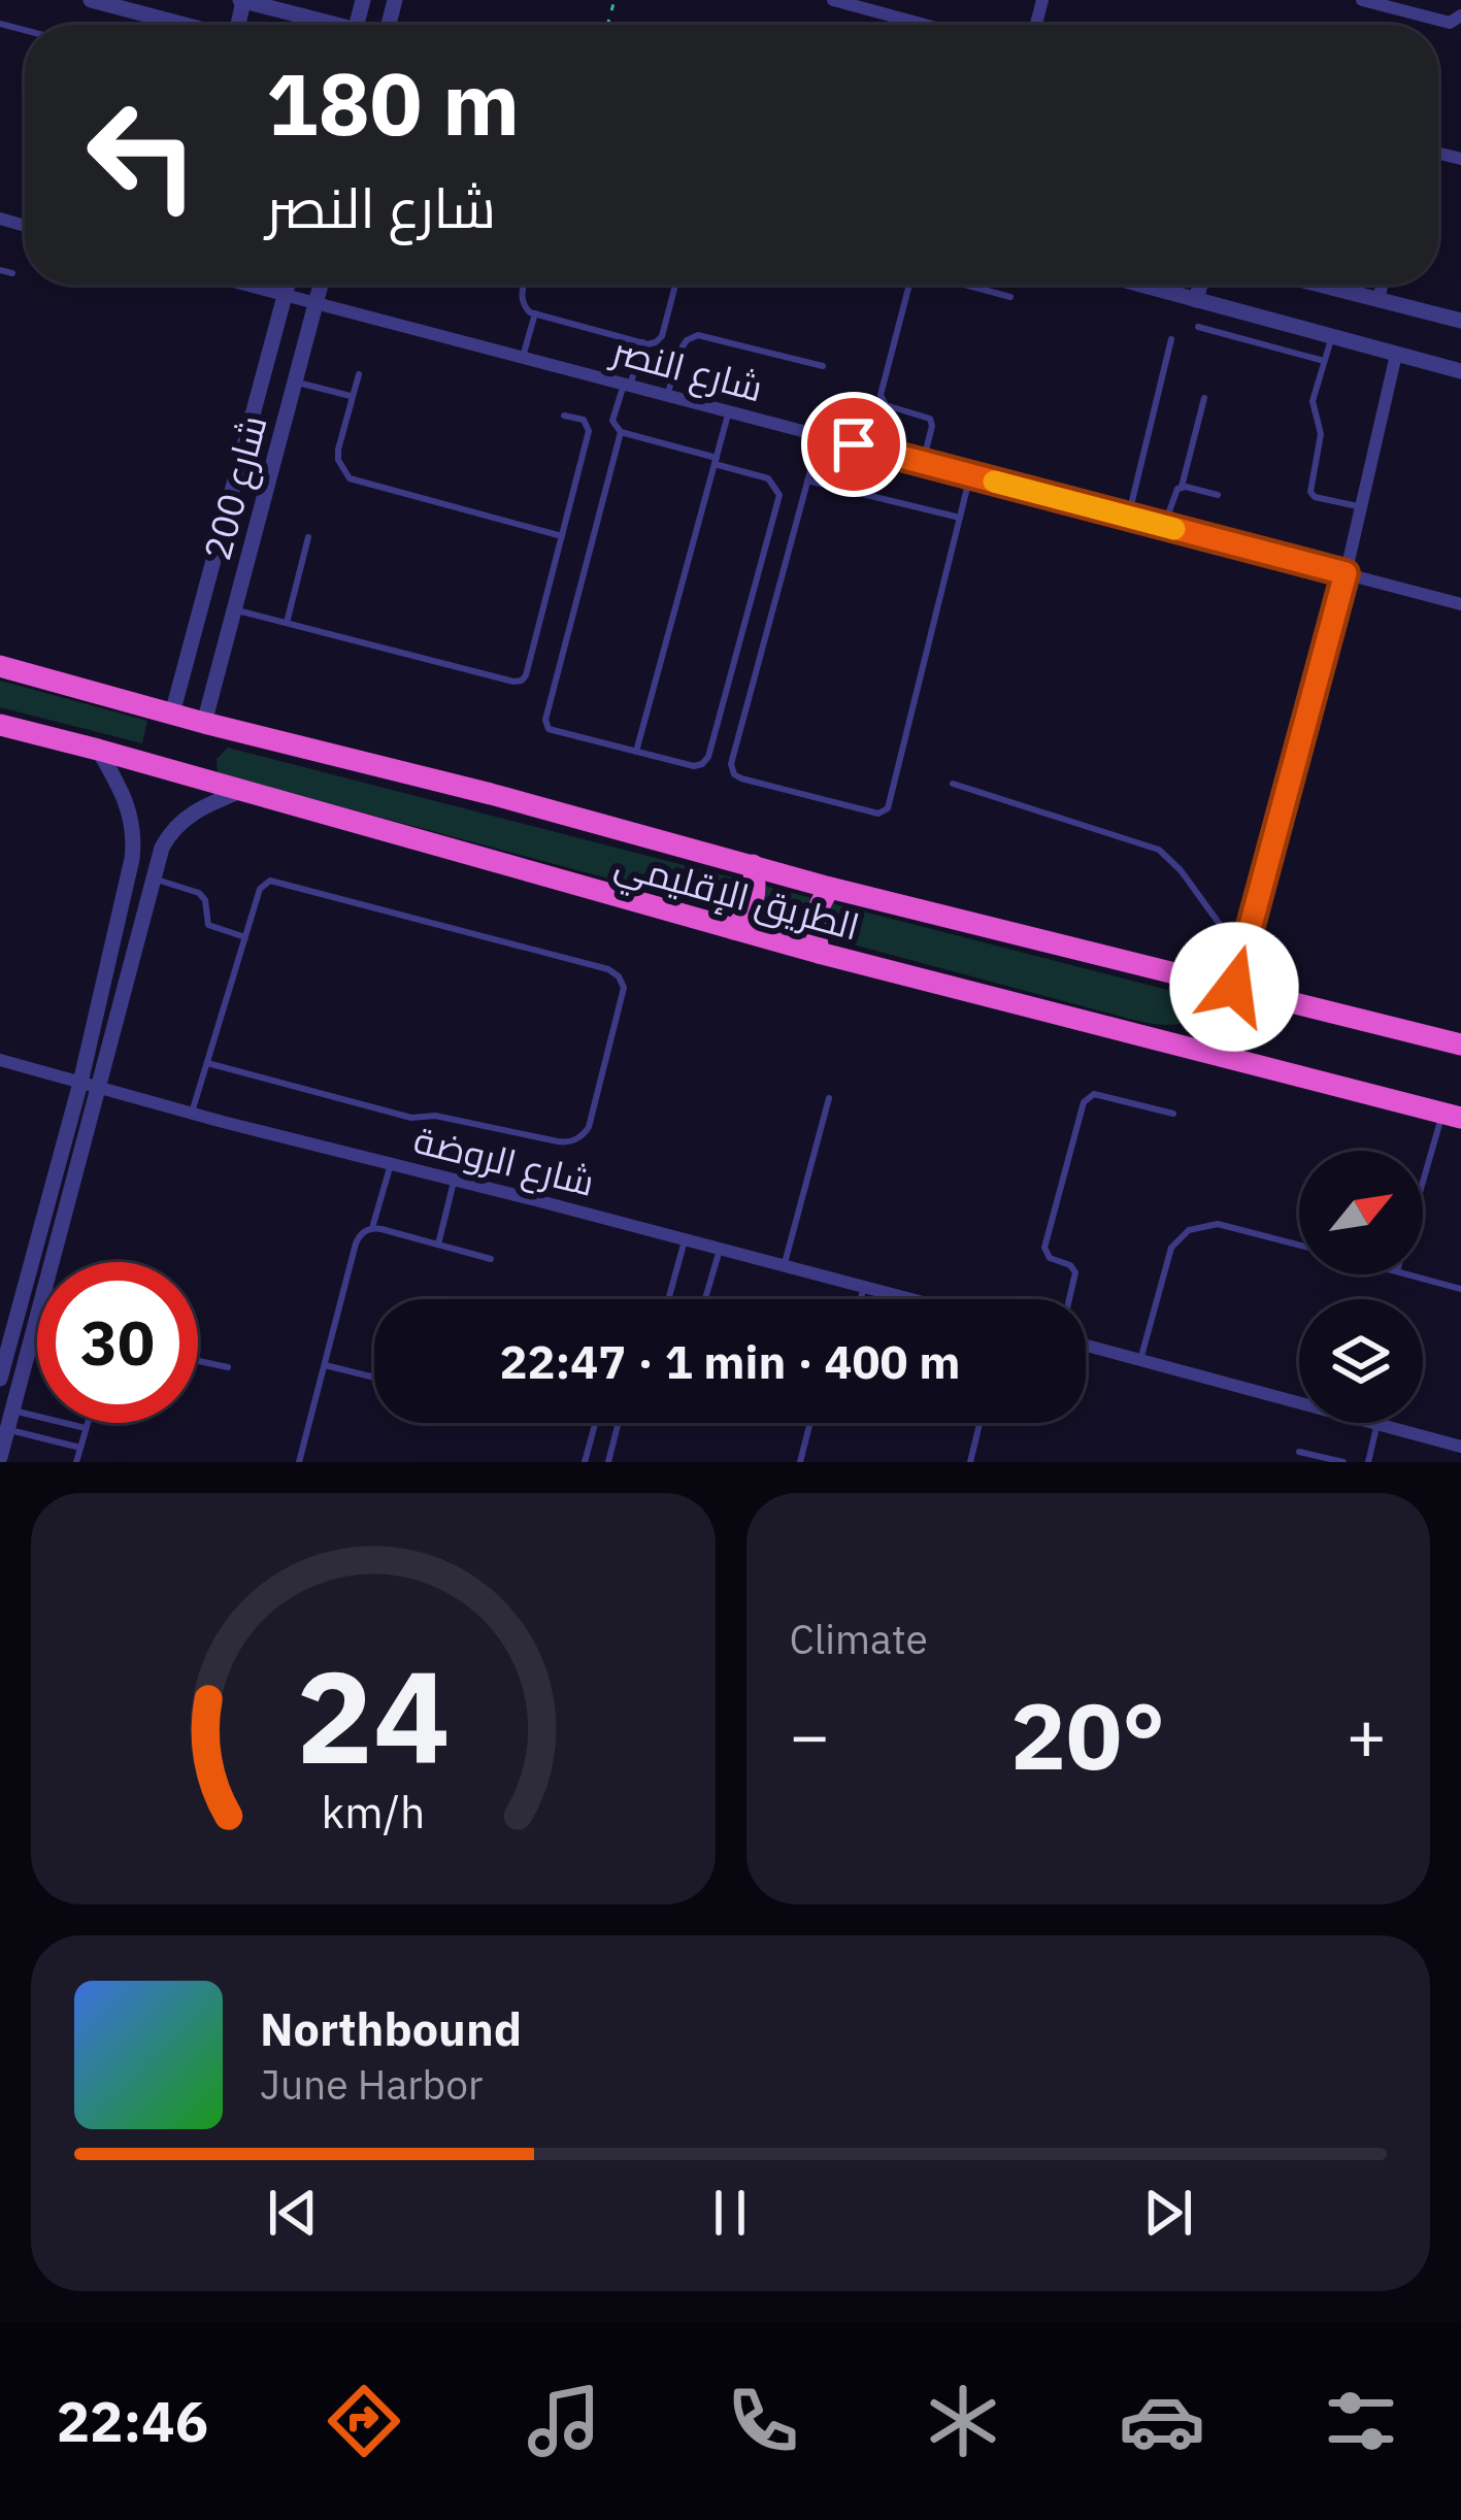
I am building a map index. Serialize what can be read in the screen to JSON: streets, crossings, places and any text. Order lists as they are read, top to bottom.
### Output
{
  "streets": {
    "highway": ["الطريق الإقليمي"],
    "street": ["شارع النصر", "شارع 200", "شارع الروضة"]
  },
  "crossings": [
    ["شارع النصر", "شارع 200"],
    ["شارع 200", "الطريق الإقليمي"]
  ],
  "north": "top right",
  "page": {
    "turn": ["180 m", "شارع النصر"],
    "limit": "30",
    "trip": "22:47 · 1 min · 400 m",
    "tile": "Climate",
    "heat": ["−", "20°", "+"],
    "song": ["Northbound", "June Harbor"],
    "tabs": "22:46",
    "gauge": ["24", "km/h"]
  }
}
